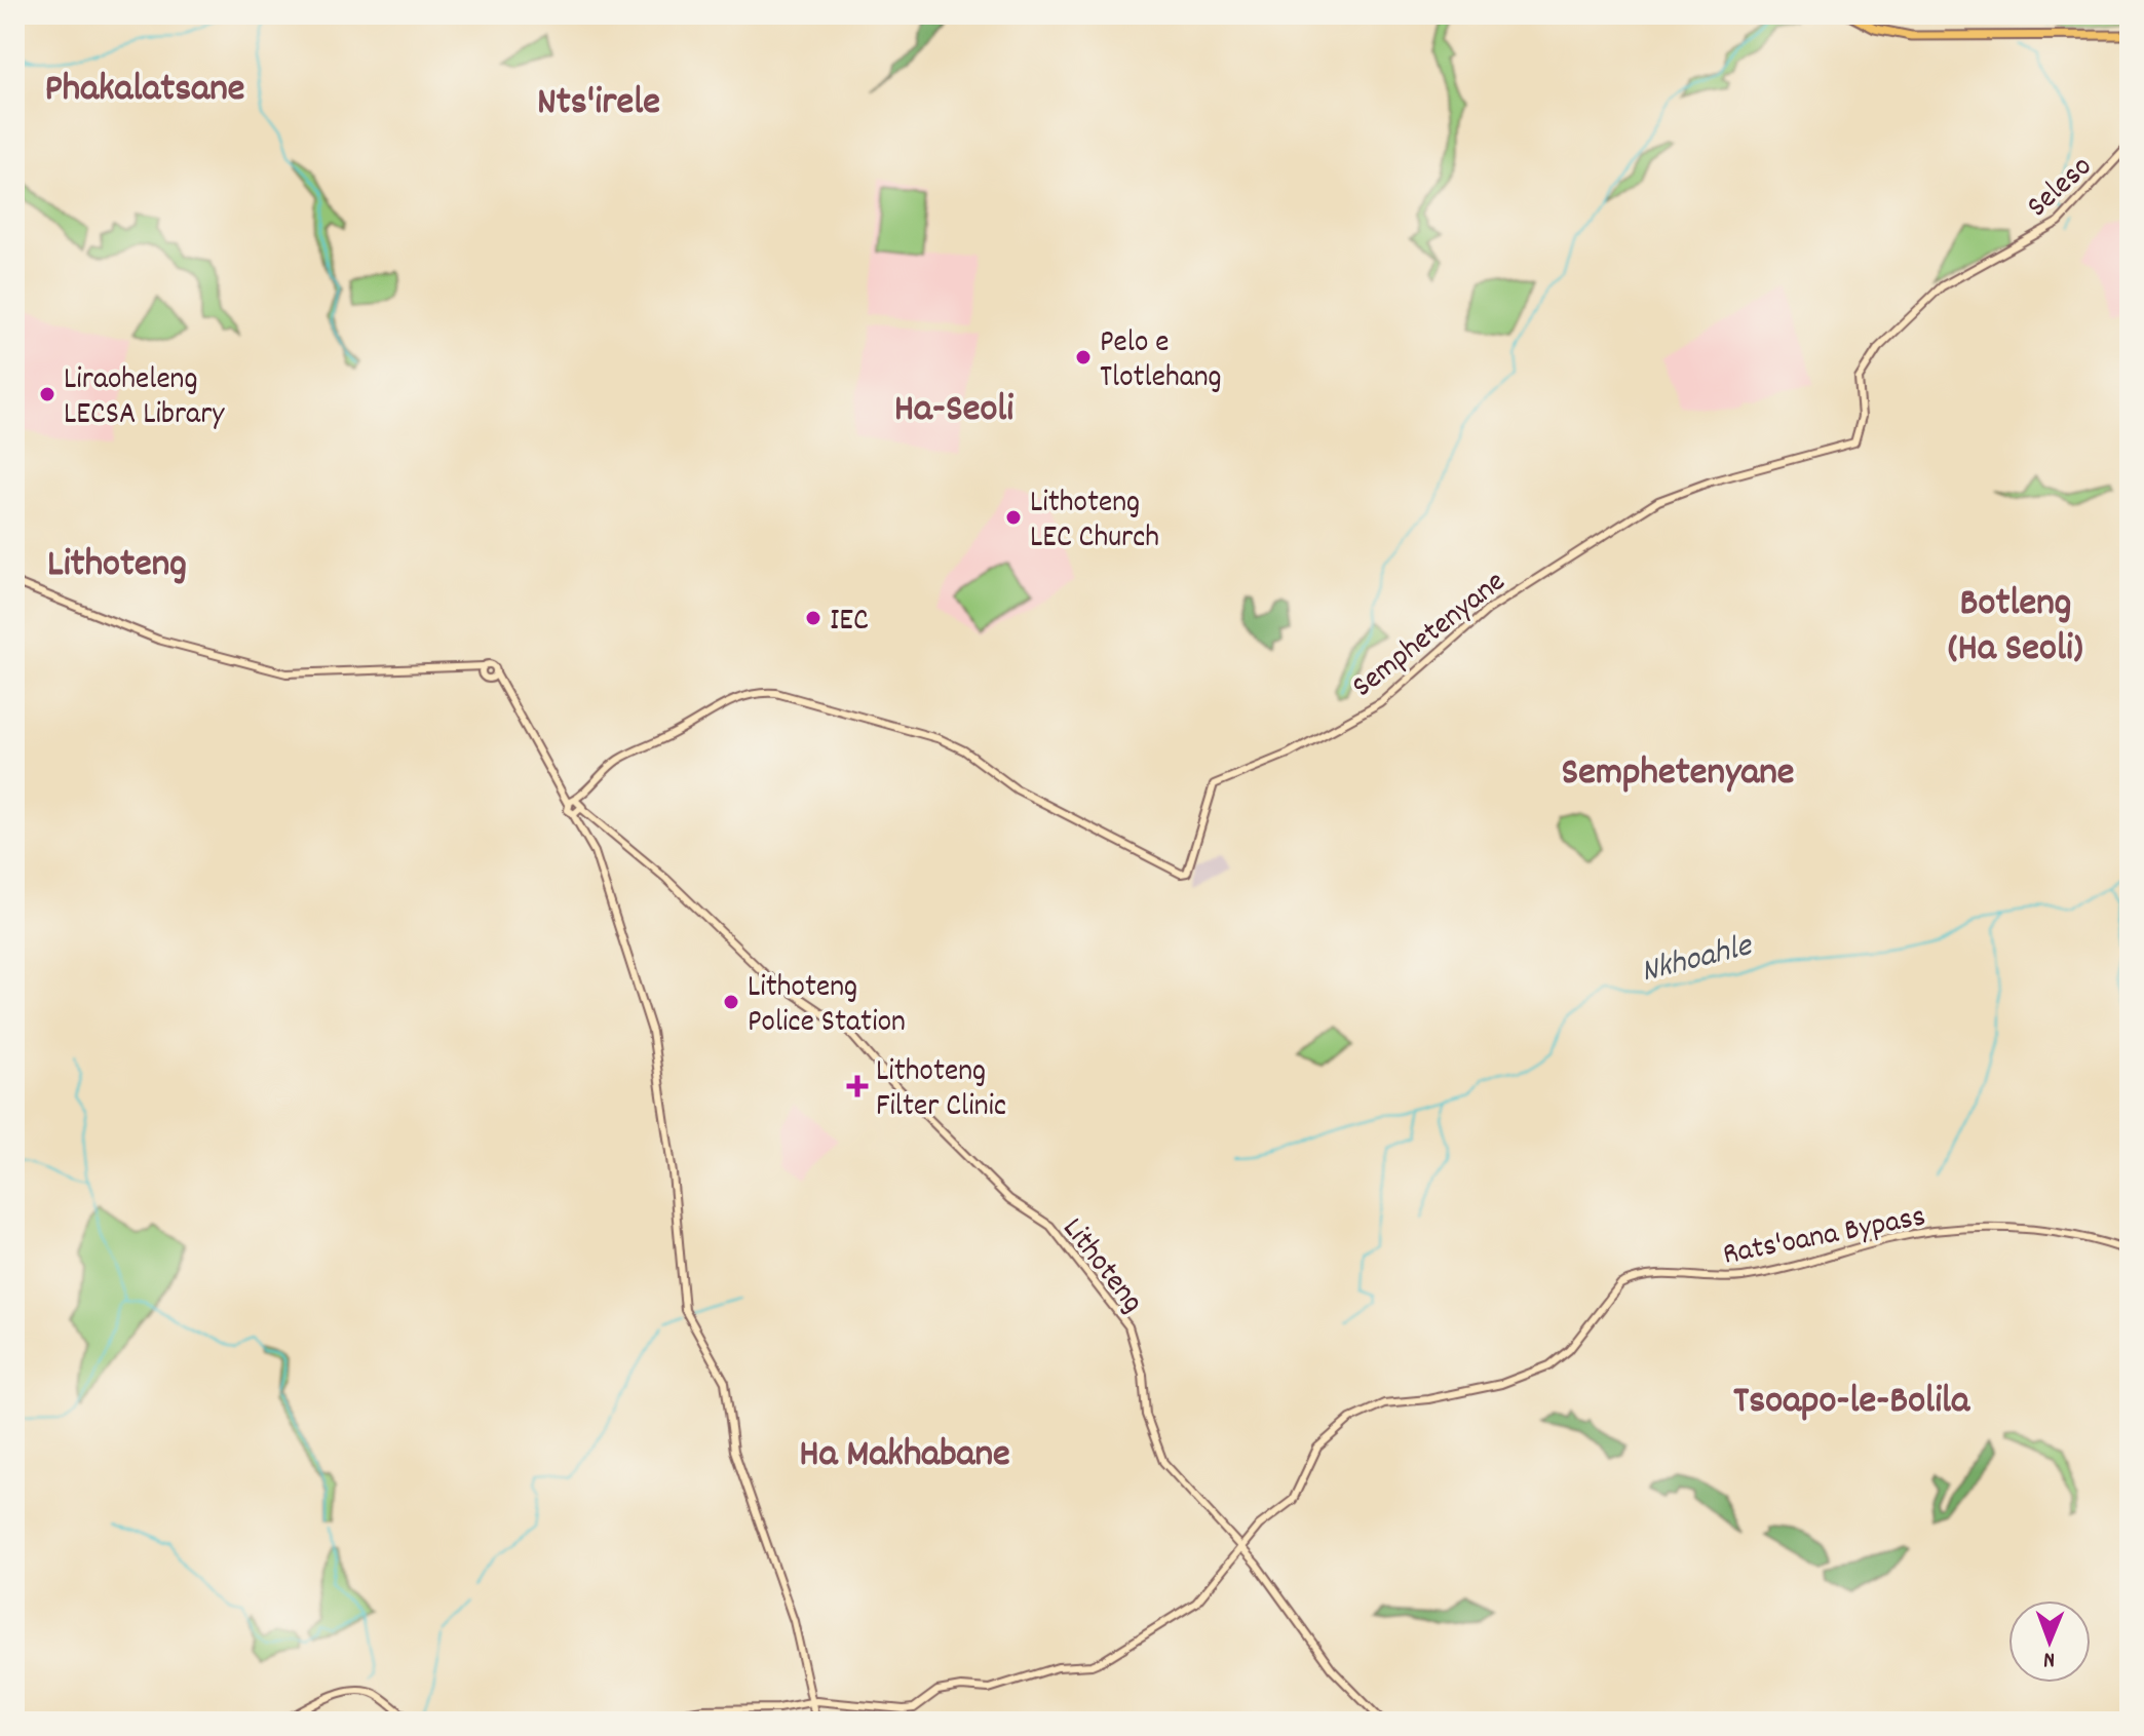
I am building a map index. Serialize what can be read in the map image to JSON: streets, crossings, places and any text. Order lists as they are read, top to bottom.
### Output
{
  "streets": {
    "main road": [
      "Seleso",
      "Semphetenyane",
      "Rats'oana Bypass",
      "Lithoteng"
    ]
  },
  "crossings": [
    ["Seleso", "Semphetenyane"],
    ["Semphetenyane", "Lithoteng"],
    ["Rats'oana Bypass", "Lithoteng"]
  ],
  "districts": [
    "Phakalatsane",
    "Nts'irele",
    "Ha-Seoli",
    "Lithoteng",
    "Botleng (Ha Seoli)",
    "Semphetenyane",
    "Tsoapo-le-Bolila",
    "Ha Makhabane"
  ],
  "water": ["Nkhoahle"],
  "places": {
    "other": [
      "Pelo e Tlotlehang",
      "Liraoheleng LECSA Library",
      "Lithoteng LEC Church",
      "IEC",
      "Lithoteng Police Station"
    ],
    "health": ["Lithoteng Filter Clinic"]
  },
  "north": "bottom"
}
